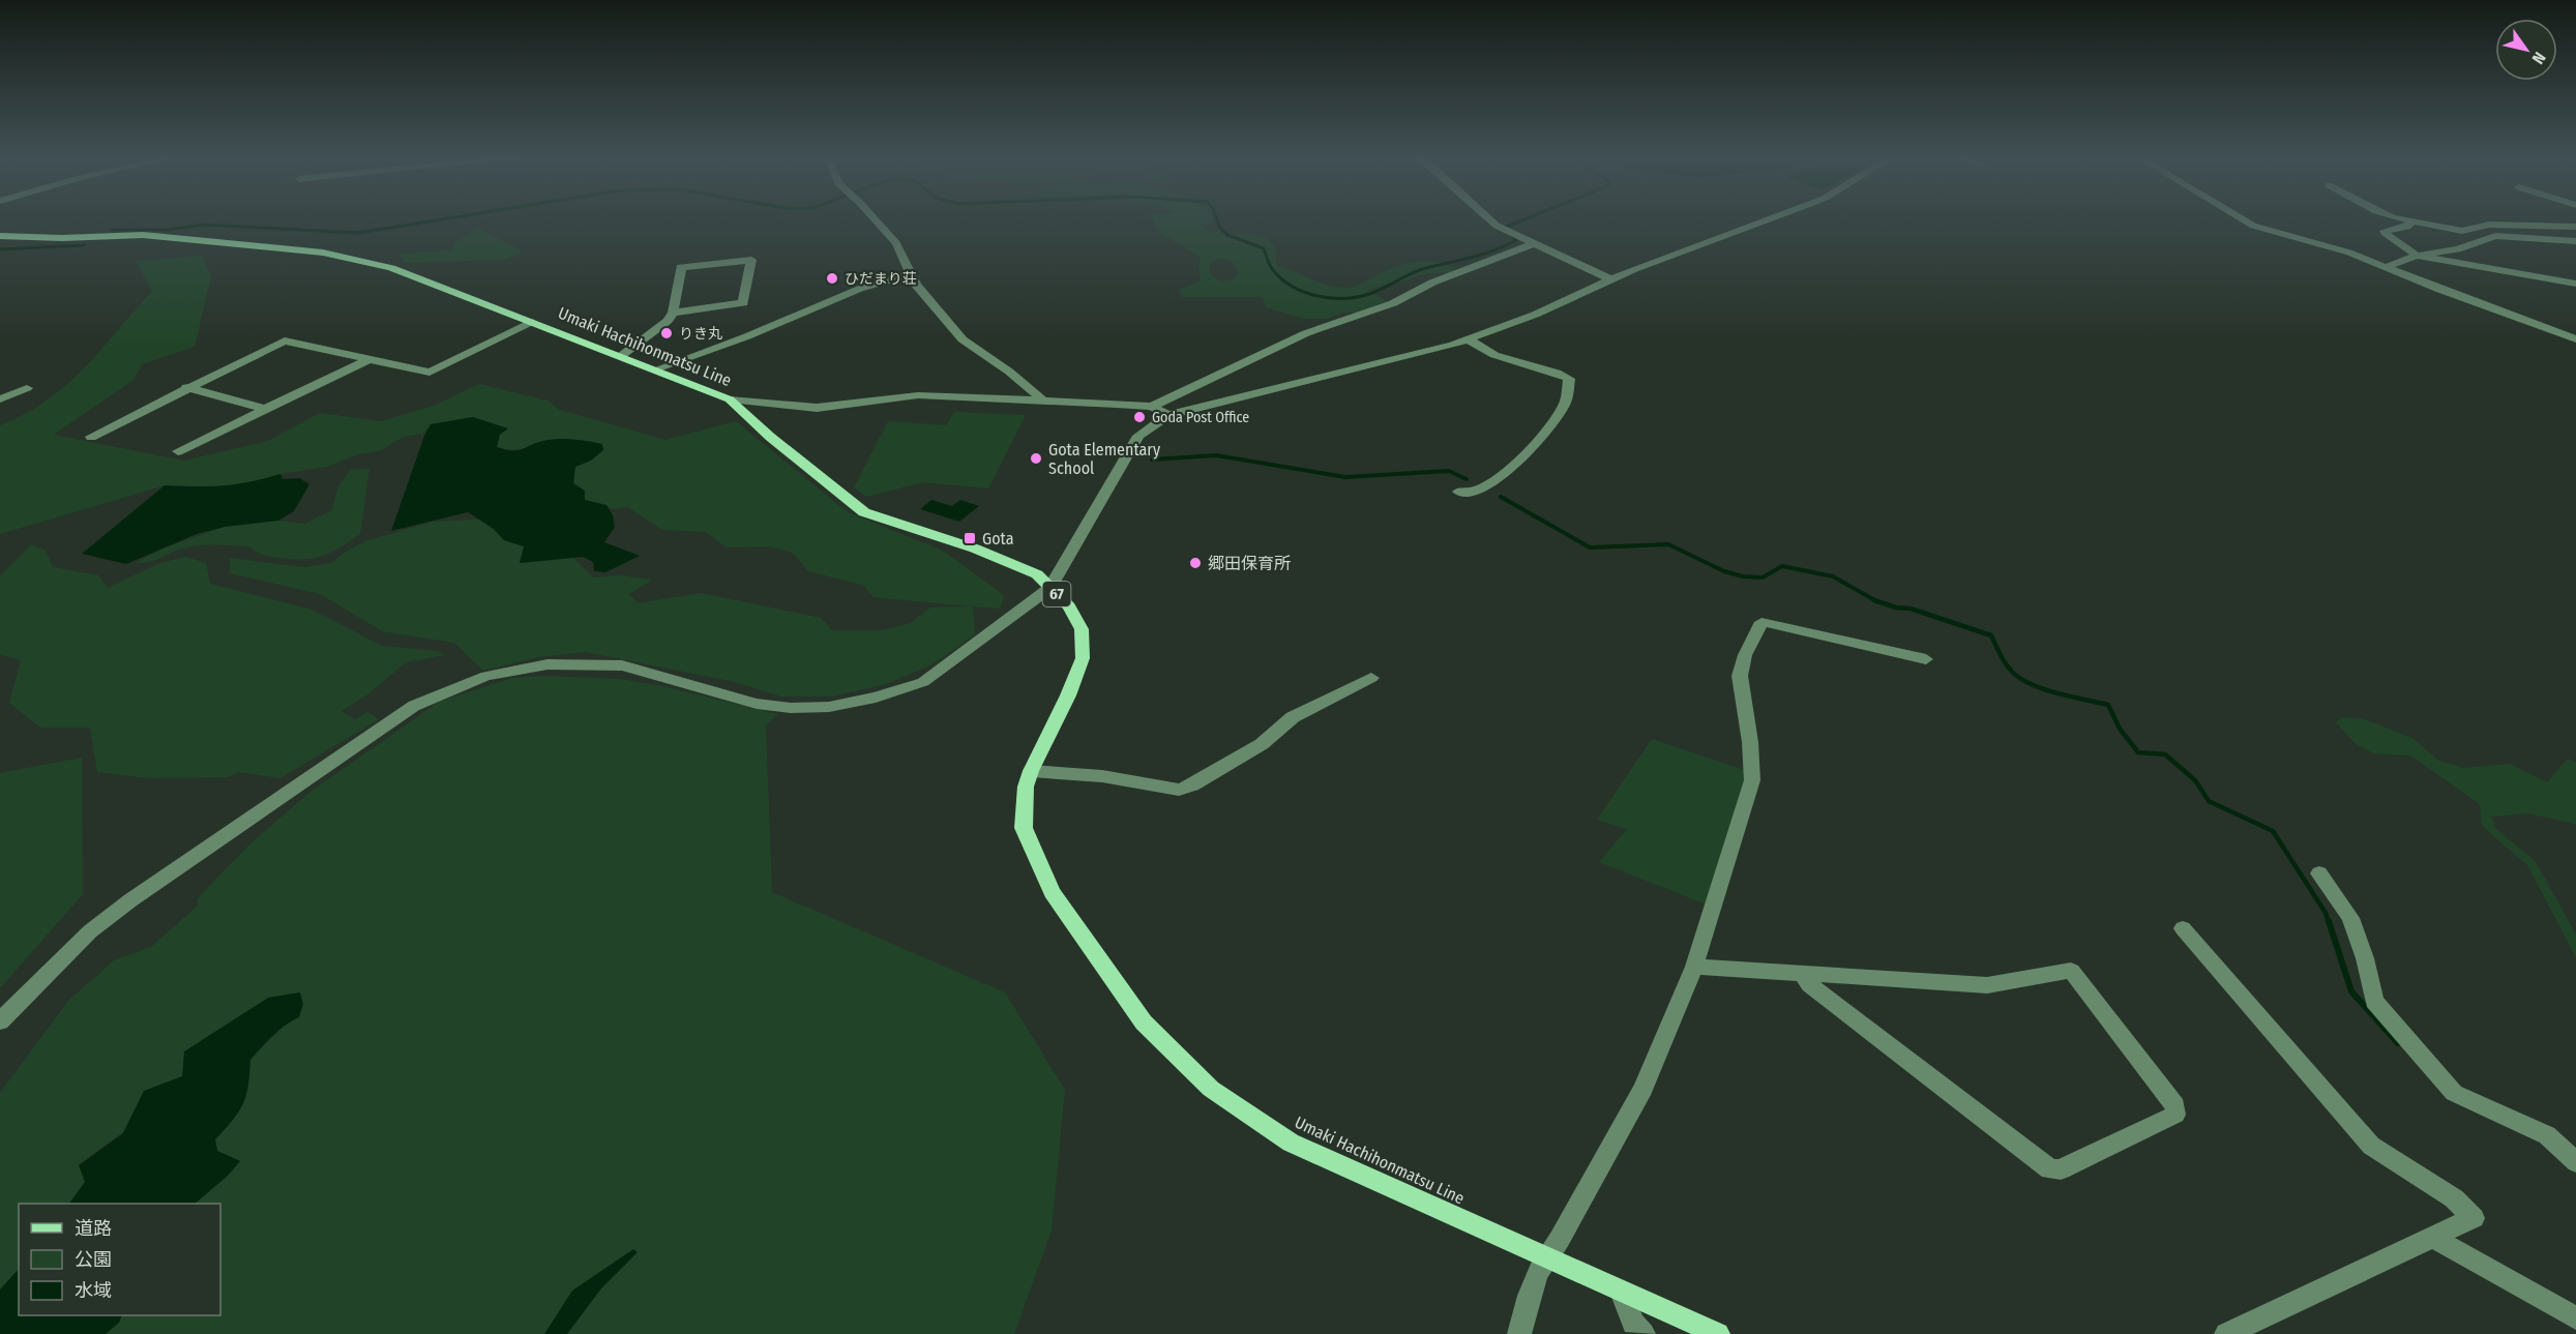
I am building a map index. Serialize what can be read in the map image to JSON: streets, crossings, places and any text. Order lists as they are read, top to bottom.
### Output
{
  "streets": {
    "main road": ["Umaki Hachihonmatsu Line", "67"]
  },
  "places": {
    "other": [
      "ひだまり荘",
      "りき丸",
      "Goda Post Office",
      "Gota Elementary School",
      "郷田保育所"
    ],
    "transit": ["Gota"]
  },
  "legend": ["道路", "公園", "水域"],
  "north": "bottom right"
}
